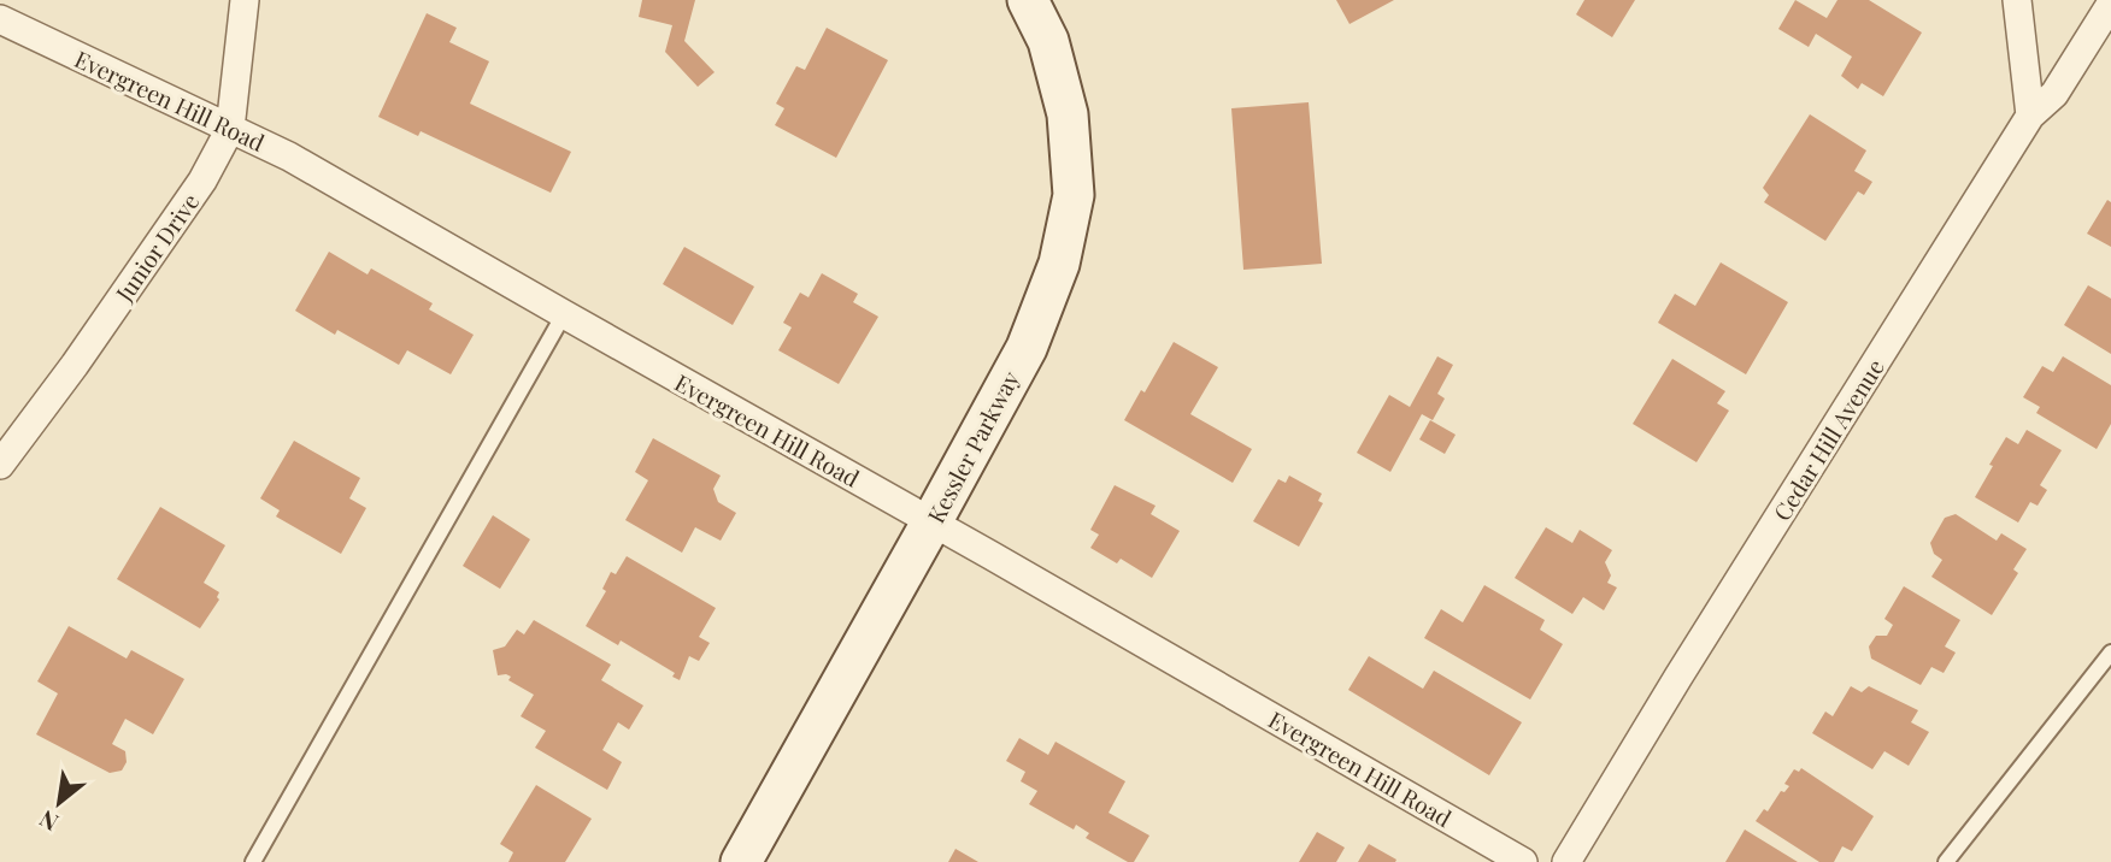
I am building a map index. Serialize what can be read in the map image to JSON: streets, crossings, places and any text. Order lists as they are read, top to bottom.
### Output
{
  "streets": {
    "street": [
      "Evergreen Hill Road",
      "Junior Drive",
      "Cedar Hill Avenue",
      "Kessler Parkway"
    ]
  },
  "crossings": [
    ["Evergreen Hill Road", "Junior Drive"],
    ["Evergreen Hill Road", "Kessler Parkway"]
  ],
  "north": "bottom left"
}
